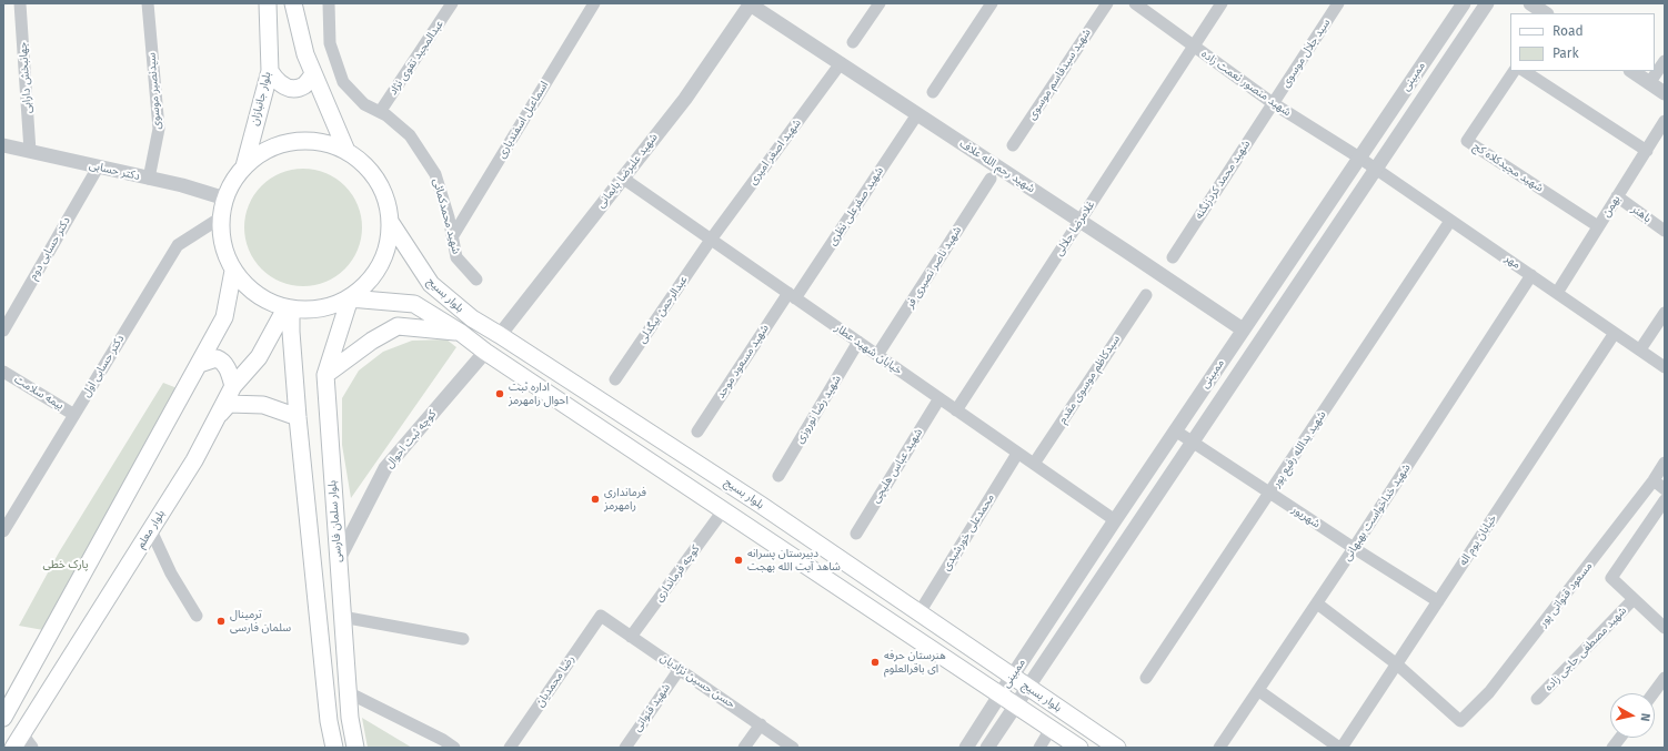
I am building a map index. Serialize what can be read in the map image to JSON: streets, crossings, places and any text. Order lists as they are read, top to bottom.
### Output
{
  "streets": {
    "main road": [
      "بلوار جانبازان",
      "بلوار بسیج",
      "بلوار سلمان فارسی",
      "بلوار معلم"
    ],
    "street": [
      "سید جلال موسوی",
      "عبدالمجید تقوی نژاد",
      "شهید سیدقاسم موسوی",
      "ممبینی",
      "جهانبخش دارابی",
      "شهید منصور نعمت زاده",
      "سیدنصیر موسوی",
      "اسماعیل اسفندیاری",
      "شهید اصغر امیری",
      "شهید رحم الله علاف",
      "شهید مجیدکلاه کج",
      "دکتر حسابی",
      "شهید علیرضا بایمانی",
      "شهید محمد کردزنگنه",
      "شهید صفرعلی نظری",
      "بهمن",
      "باهنر",
      "شهید محمدکمائی",
      "غلامرضا جلالی",
      "دکتر حسابی دوم",
      "مهر",
      "شهید ناصر نصیری فر",
      "عبدالرحمن بیگدلی",
      "خیابان شهید عطار",
      "شهید مسعود موحد",
      "دکتر حسابی اول",
      "سیدکاظم موسوی مقدم",
      "بیمه سلامت",
      "شهید رضا نوروزی",
      "کوچه ثبت احوال",
      "شهید یدالله رفیع پور",
      "شهید عباس هلیچی",
      "شهید خداخواست بهبهانی",
      "شهریور",
      "محمدعلی خورشیدی",
      "خیابان یوم اله",
      "کوچه فرمانداری",
      "مسعود قنواتی پور",
      "شهید مصطفی حاجی زاده",
      "رضا محمدیان",
      "حسن حسین نژادیان",
      "شهید قنواتی"
    ]
  },
  "crossings": [
    ["سید جلال موسوی", "شهید منصور نعمت زاده"],
    ["سید جلال موسوی", "شهید محمد کردزنگنه"],
    ["عبدالمجید تقوی نژاد", "شهید محمدکمائی"],
    ["ممبینی", "شهید منصور نعمت زاده"],
    ["ممبینی", "شهید رحم الله علاف"],
    ["ممبینی", "مهر"],
    ["ممبینی", "بلوار بسیج"],
    ["ممبینی", "خیابان شهید عطار"],
    ["ممبینی", "شهریور"],
    ["جهانبخش دارابی", "دکتر حسابی"],
    ["شهید منصور نعمت زاده", "شهید محمد کردزنگنه"],
    ["شهید منصور نعمت زاده", "غلامرضا جلالی"],
    ["شهید منصور نعمت زاده", "مهر"],
    ["سیدنصیر موسوی", "دکتر حسابی"],
    ["اسماعیل اسفندیاری", "شهید محمدکمائی"],
    ["شهید اصغر امیری", "شهید رحم الله علاف"],
    ["شهید اصغر امیری", "عبدالرحمن بیگدلی"],
    ["شهید اصغر امیری", "خیابان شهید عطار"],
    ["شهید رحم الله علاف", "شهید علیرضا بایمانی"],
    ["شهید رحم الله علاف", "شهید صفرعلی نظری"],
    ["شهید رحم الله علاف", "غلامرضا جلالی"],
    ["شهید مجیدکلاه کج", "بهمن"],
    ["دکتر حسابی", "دکتر حسابی دوم"],
    ["شهید علیرضا بایمانی", "بلوار بسیج"],
    ["شهید علیرضا بایمانی", "خیابان شهید عطار"],
    ["شهید صفرعلی نظری", "خیابان شهید عطار"],
    ["شهید صفرعلی نظری", "شهید مسعود موحد"],
    ["بهمن", "باهنر"],
    ["بهمن", "مهر"],
    ["غلامرضا جلالی", "خیابان شهید عطار"],
    ["مهر", "شهید یدالله رفیع پور"],
    ["مهر", "شهید خداخواست بهبهانی"],
    ["مهر", "خیابان یوم اله"],
    ["شهید ناصر نصیری فر", "خیابان شهید عطار"],
    ["بلوار بسیج", "کوچه ثبت احوال"],
    ["بلوار بسیج", "بلوار سلمان فارسی"],
    ["بلوار بسیج", "محمدعلی خورشیدی"],
    ["بلوار بسیج", "کوچه فرمانداری"],
    ["عبدالرحمن بیگدلی", "خیابان شهید عطار"],
    ["خیابان شهید عطار", "شهید مسعود موحد"],
    ["خیابان شهید عطار", "سیدکاظم موسوی مقدم"],
    ["خیابان شهید عطار", "شهید رضا نوروزی"],
    ["خیابان شهید عطار", "شهید عباس هلیچی"],
    ["خیابان شهید عطار", "محمدعلی خورشیدی"],
    ["دکتر حسابی اول", "بیمه سلامت"],
    ["کوچه ثبت احوال", "بلوار سلمان فارسی"],
    ["شهید یدالله رفیع پور", "شهریور"],
    ["شهید خداخواست بهبهانی", "شهریور"],
    ["شهریور", "خیابان یوم اله"],
    ["خیابان یوم اله", "مسعود قنواتی پور"],
    ["کوچه فرمانداری", "حسن حسین نژادیان"],
    ["رضا محمدیان", "حسن حسین نژادیان"],
    ["حسن حسین نژادیان", "شهید قنواتی"]
  ],
  "parks": ["پارک خطی"],
  "places": [
    "اداره ثبت احوال رامهرمز",
    "فرمانداری رامهرمز",
    "دبیرستان پسرانه شاهد آیت الله بهجت",
    "ترمینال سلمان فارسی",
    "هنرستان حرفه ای باقرالعلوم"
  ],
  "legend": ["Road", "Park"],
  "north": "right"
}
